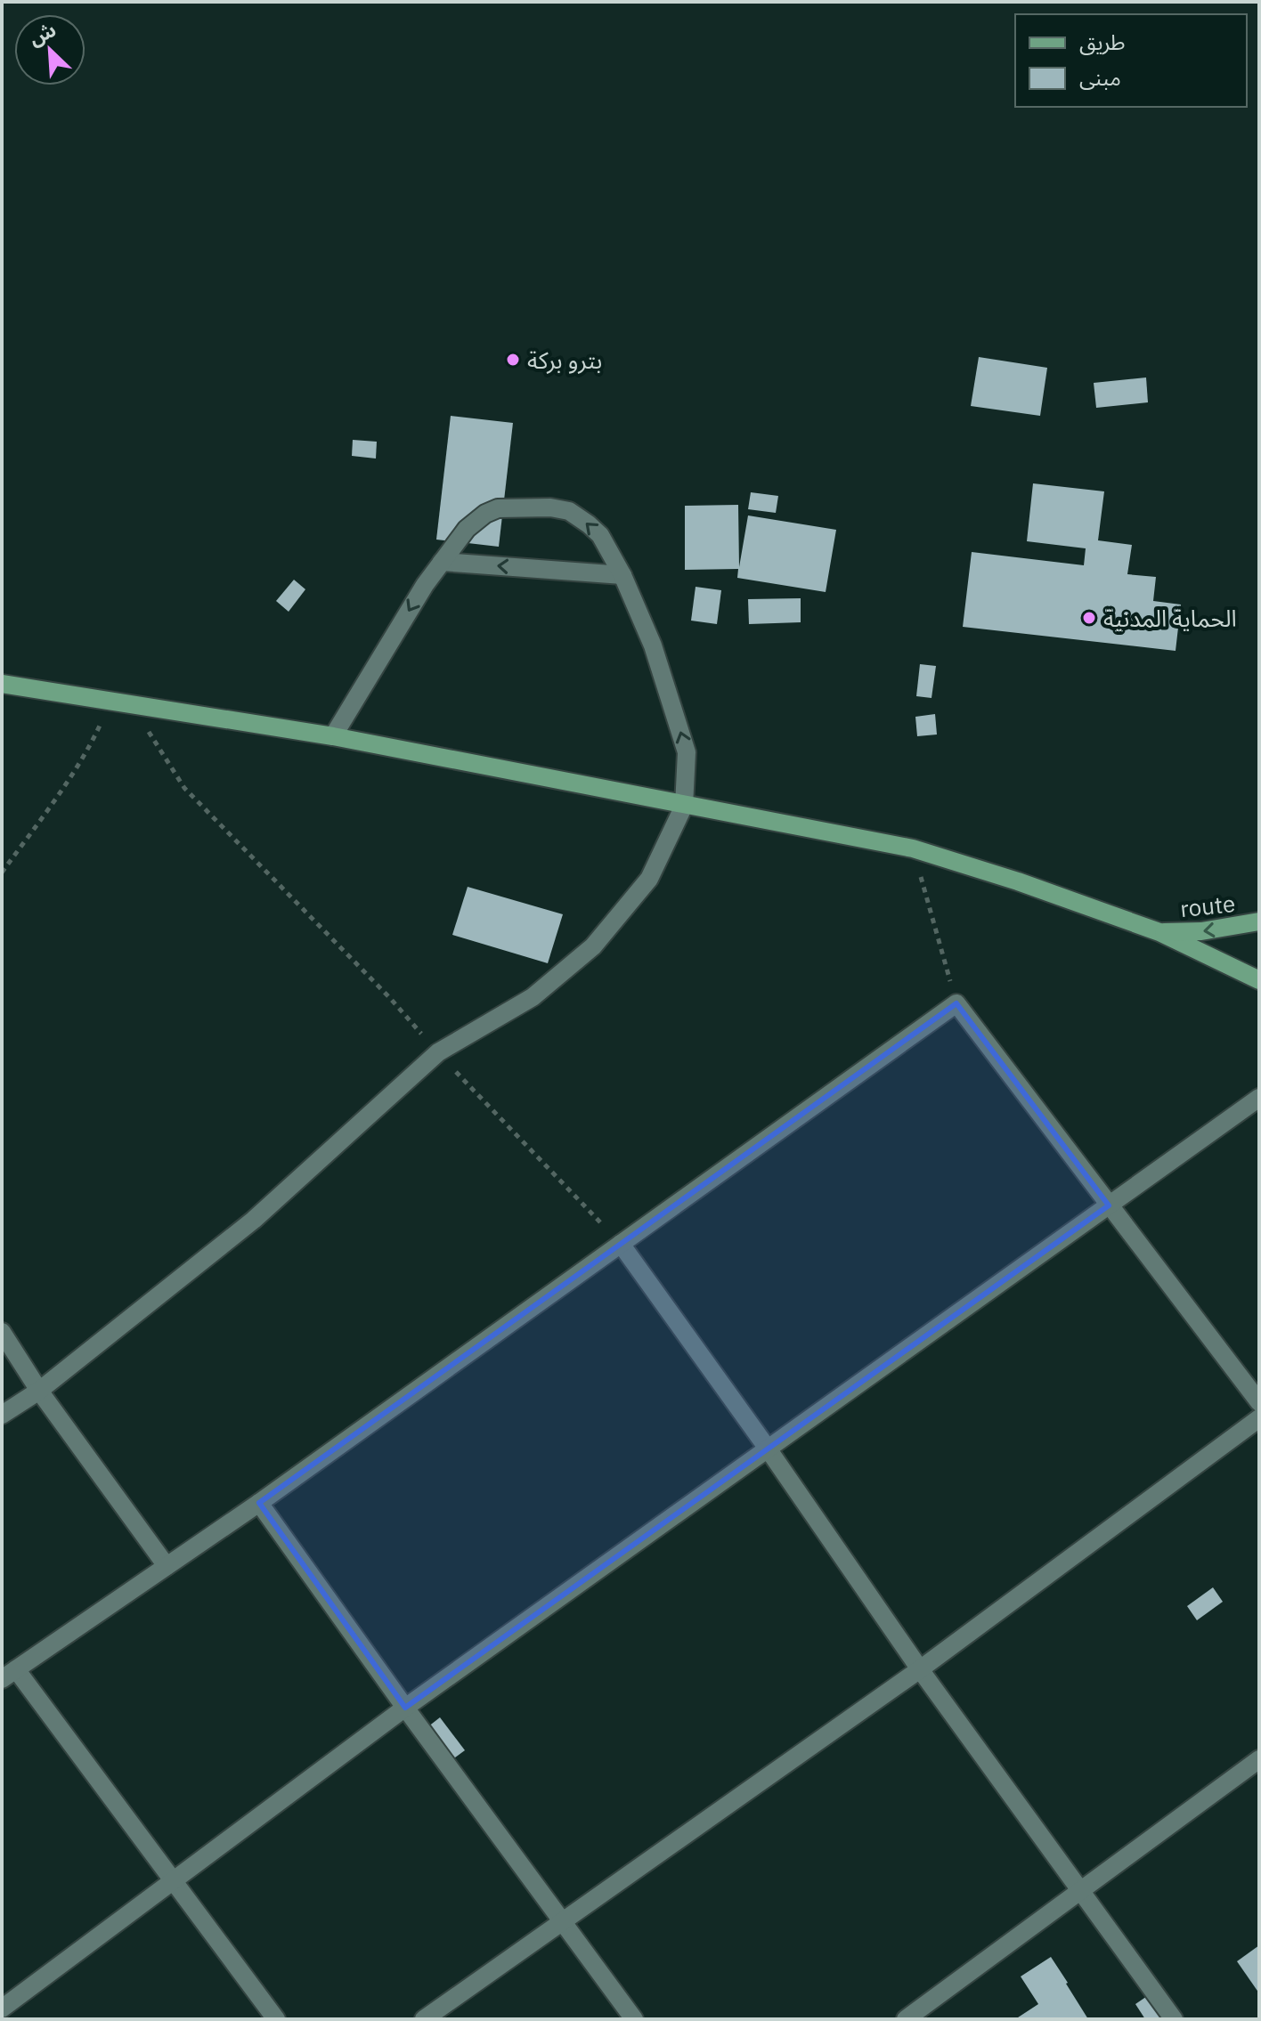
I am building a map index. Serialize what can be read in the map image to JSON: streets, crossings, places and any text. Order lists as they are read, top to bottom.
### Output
{
  "streets": {
    "main road": ["route"]
  },
  "one_way": ["route"],
  "places": ["بترو بركة", "الحماية المدنية"],
  "legend": ["طريق", "مبنى"],
  "north": "top left"
}
